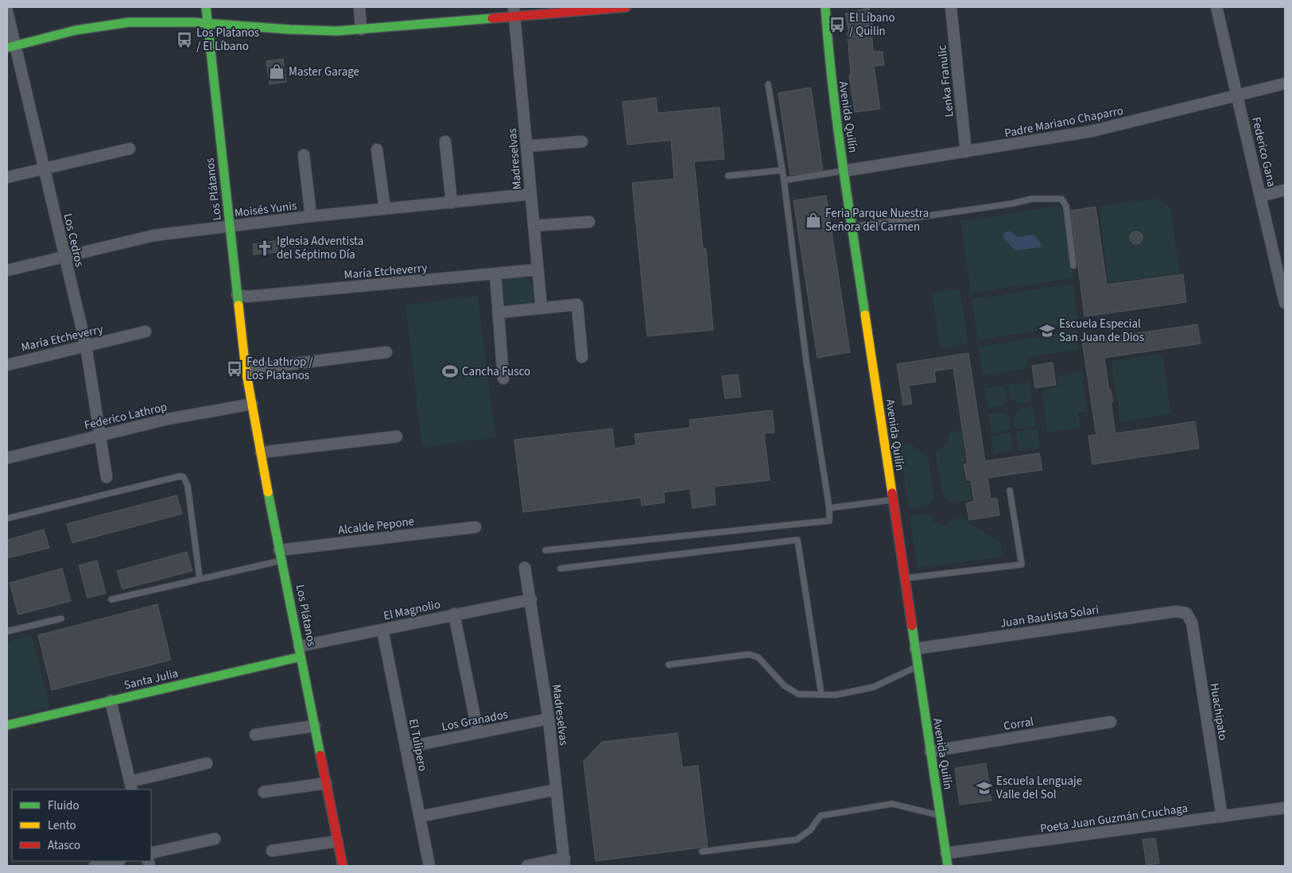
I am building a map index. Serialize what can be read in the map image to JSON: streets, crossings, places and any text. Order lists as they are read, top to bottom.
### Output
{
  "streets": {
    "main road": ["Avenida Quilín", "Los Plátanos", "Santa Julia"],
    "street": [
      "Lenka Franulic",
      "Padre Mariano Chaparro",
      "Federico Gana",
      "Madreselvas",
      "Moisés Yunis",
      "Los Cedros",
      "María Etcheverry",
      "Federico Lathrop",
      "Alcalde Pepone",
      "El Magnolio",
      "Juan Bautista Solari",
      "Huachipato",
      "Los Granados",
      "Corral",
      "El Tulipero",
      "Poeta Juan Guzmán Cruchaga"
    ]
  },
  "crossings": [
    ["Lenka Franulic", "Padre Mariano Chaparro"],
    ["Avenida Quilín", "Padre Mariano Chaparro"],
    ["Avenida Quilín", "Juan Bautista Solari"],
    ["Avenida Quilín", "Corral"],
    ["Avenida Quilín", "Poeta Juan Guzmán Cruchaga"],
    ["Padre Mariano Chaparro", "Federico Gana"],
    ["Madreselvas", "Moisés Yunis"],
    ["Madreselvas", "María Etcheverry"],
    ["Madreselvas", "El Magnolio"],
    ["Madreselvas", "Los Granados"],
    ["Los Plátanos", "Moisés Yunis"],
    ["Los Plátanos", "María Etcheverry"],
    ["Los Plátanos", "Federico Lathrop"],
    ["Los Plátanos", "Alcalde Pepone"],
    ["Los Plátanos", "El Magnolio"],
    ["Los Plátanos", "Santa Julia"],
    ["Moisés Yunis", "Los Cedros"],
    ["Los Cedros", "María Etcheverry"],
    ["Los Cedros", "Federico Lathrop"],
    ["El Magnolio", "Santa Julia"],
    ["El Magnolio", "El Tulipero"],
    ["Juan Bautista Solari", "Huachipato"],
    ["Huachipato", "Poeta Juan Guzmán Cruchaga"],
    ["Los Granados", "El Tulipero"]
  ],
  "places": {
    "bus stop": ["El Líbano / Quilin", "Los Platanos / El Líbano", "Fed Lathrop / Los Platanos"],
    "shop": ["Master Garage", "Feria Parque Nuestra Señora del Carmen"],
    "church": ["Iglesia Adventista del Séptimo Día"],
    "school or university": ["Escuela Especial San Juan de Dios", "Escuela Lenguaje Valle del Sol"],
    "sports": ["Cancha Fusco"]
  },
  "legend": ["Fluido", "Lento", "Atasco"]
}
